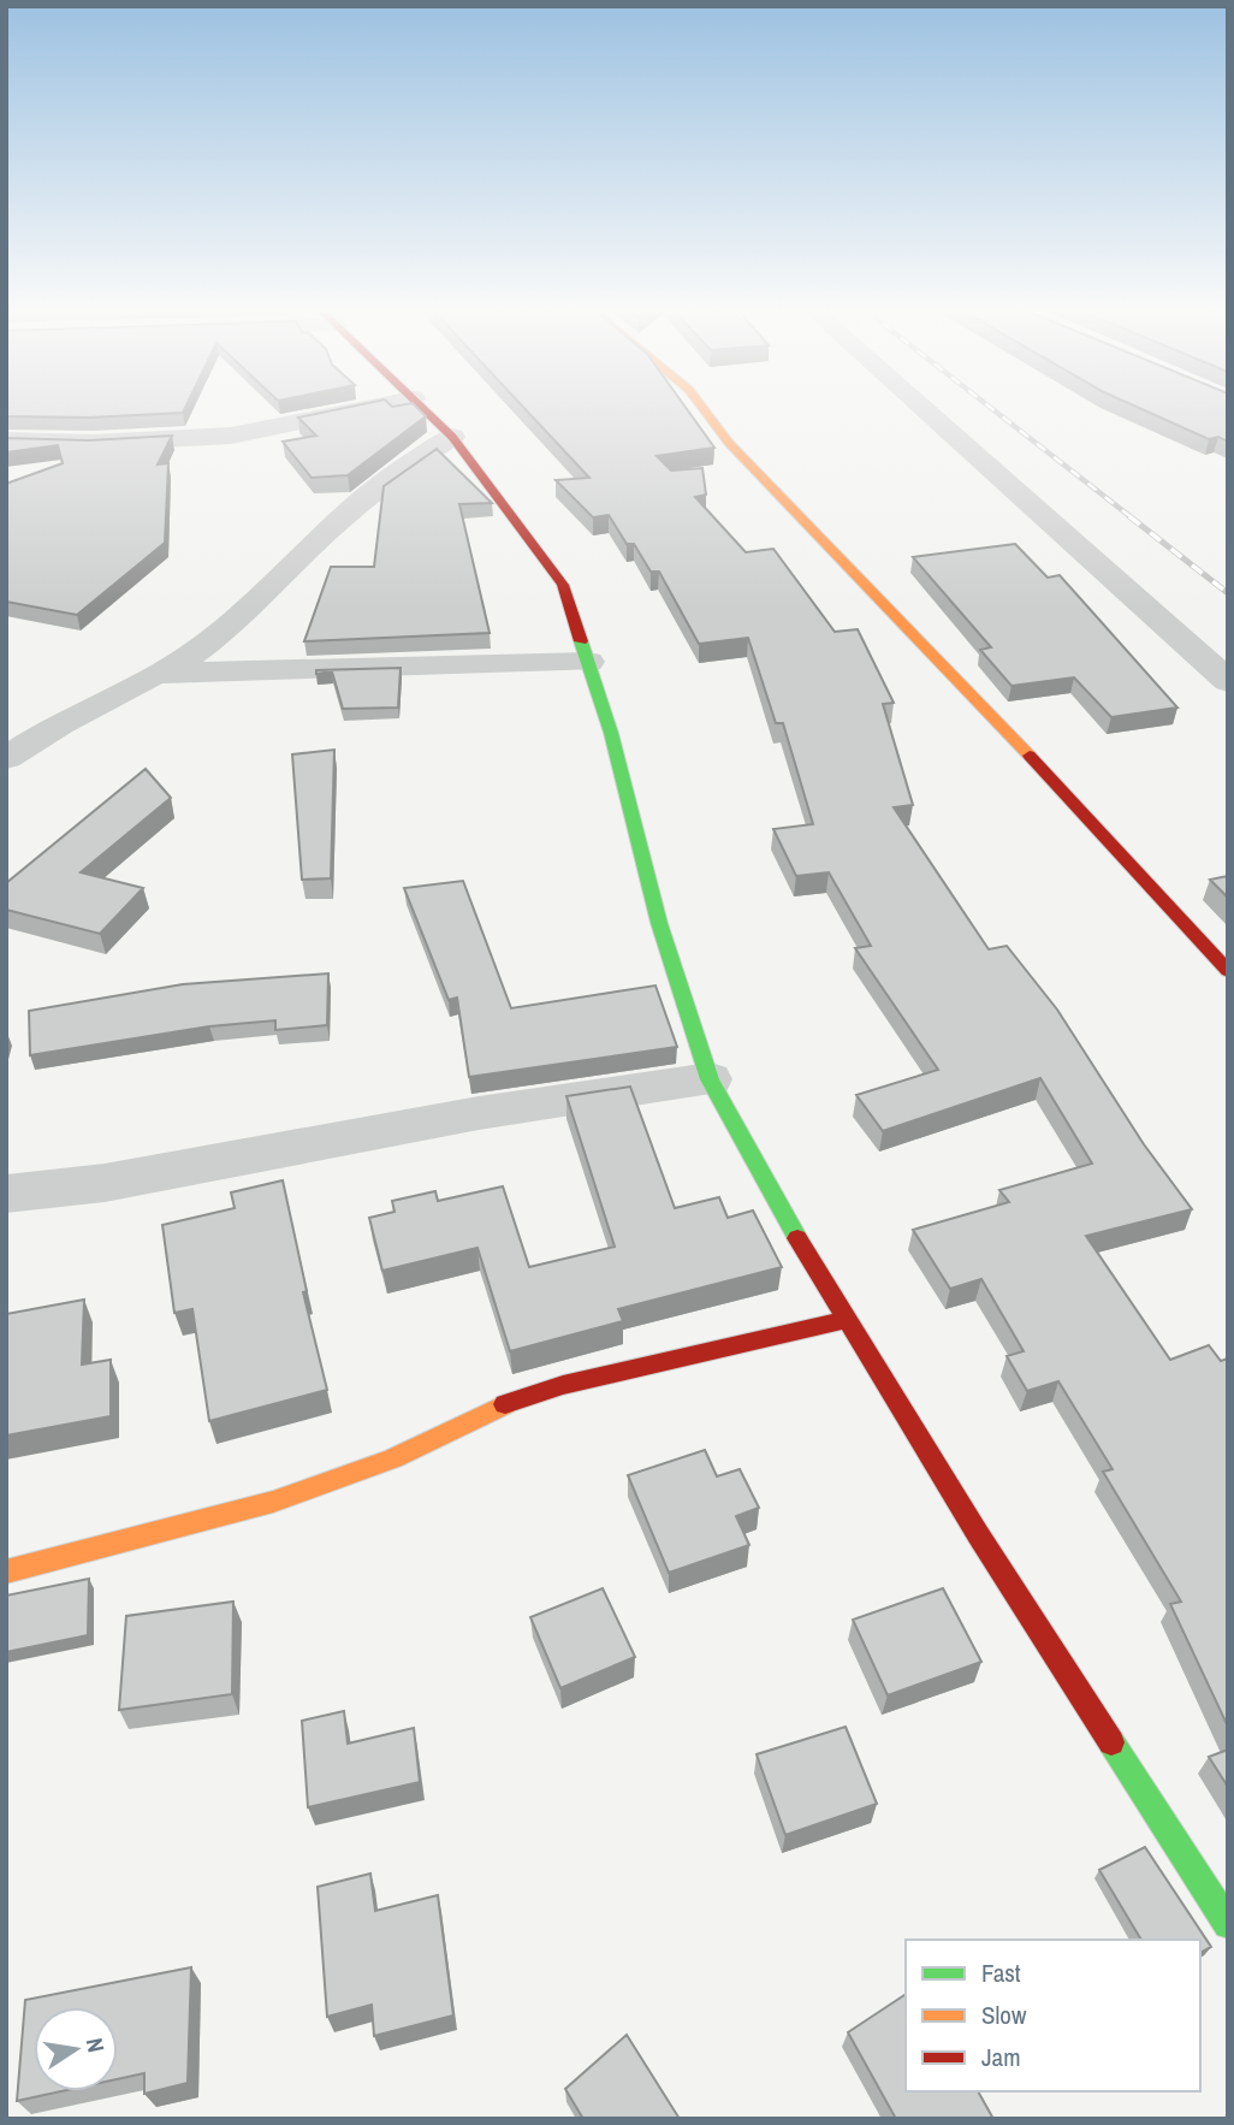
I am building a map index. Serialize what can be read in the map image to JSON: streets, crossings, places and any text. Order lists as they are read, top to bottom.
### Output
{
  "legend": ["Fast", "Slow", "Jam"],
  "north": "right"
}
